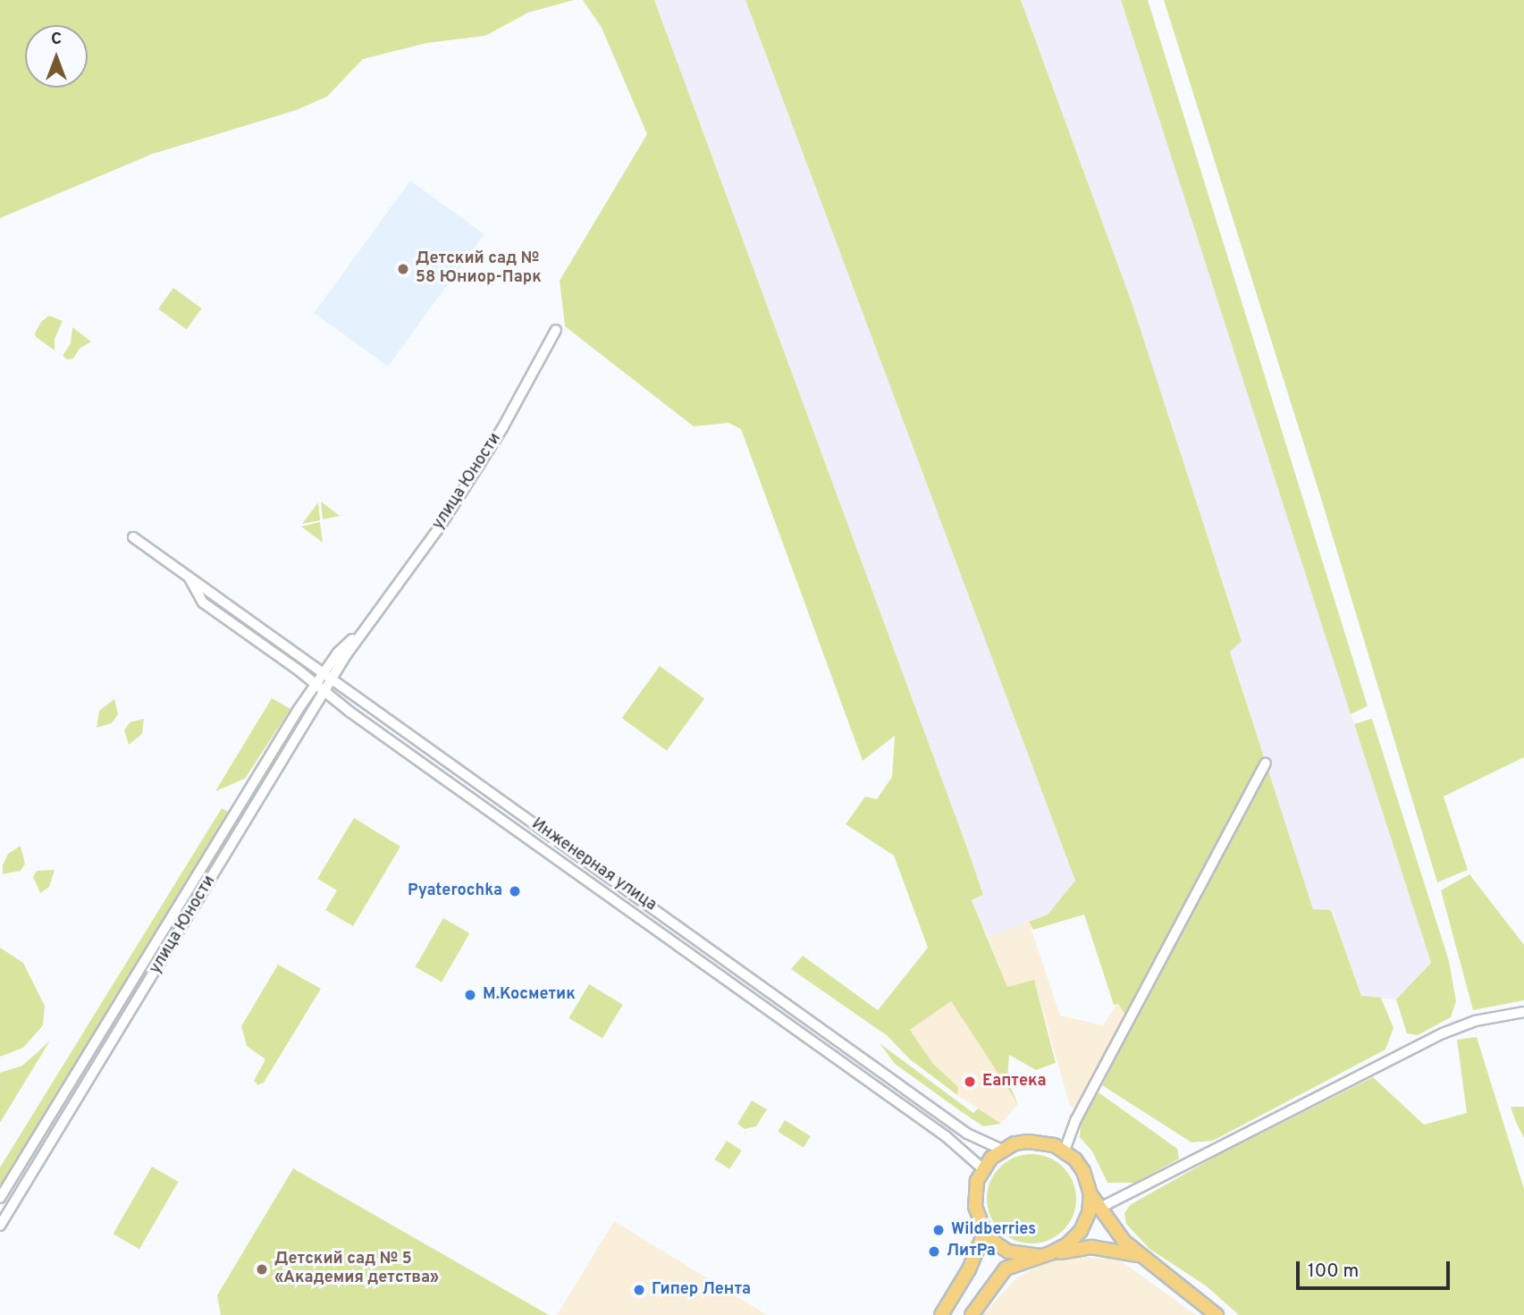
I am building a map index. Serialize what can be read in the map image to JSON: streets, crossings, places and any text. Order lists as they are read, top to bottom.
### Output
{
  "streets": {
    "street": ["улица Юности", "Инженерная улица"]
  },
  "crossings": [
    ["улица Юности", "Инженерная улица"]
  ],
  "places": [
    "Детский сад № 58 Юниор-Парк",
    "Pyaterochka",
    "М.Косметик",
    "Еаптека",
    "Wildberries",
    "ЛитРа",
    "Детский сад № 5 «Академия детства»",
    "Гипер Лента"
  ],
  "scale_bar": "100 m",
  "north": "top"
}
